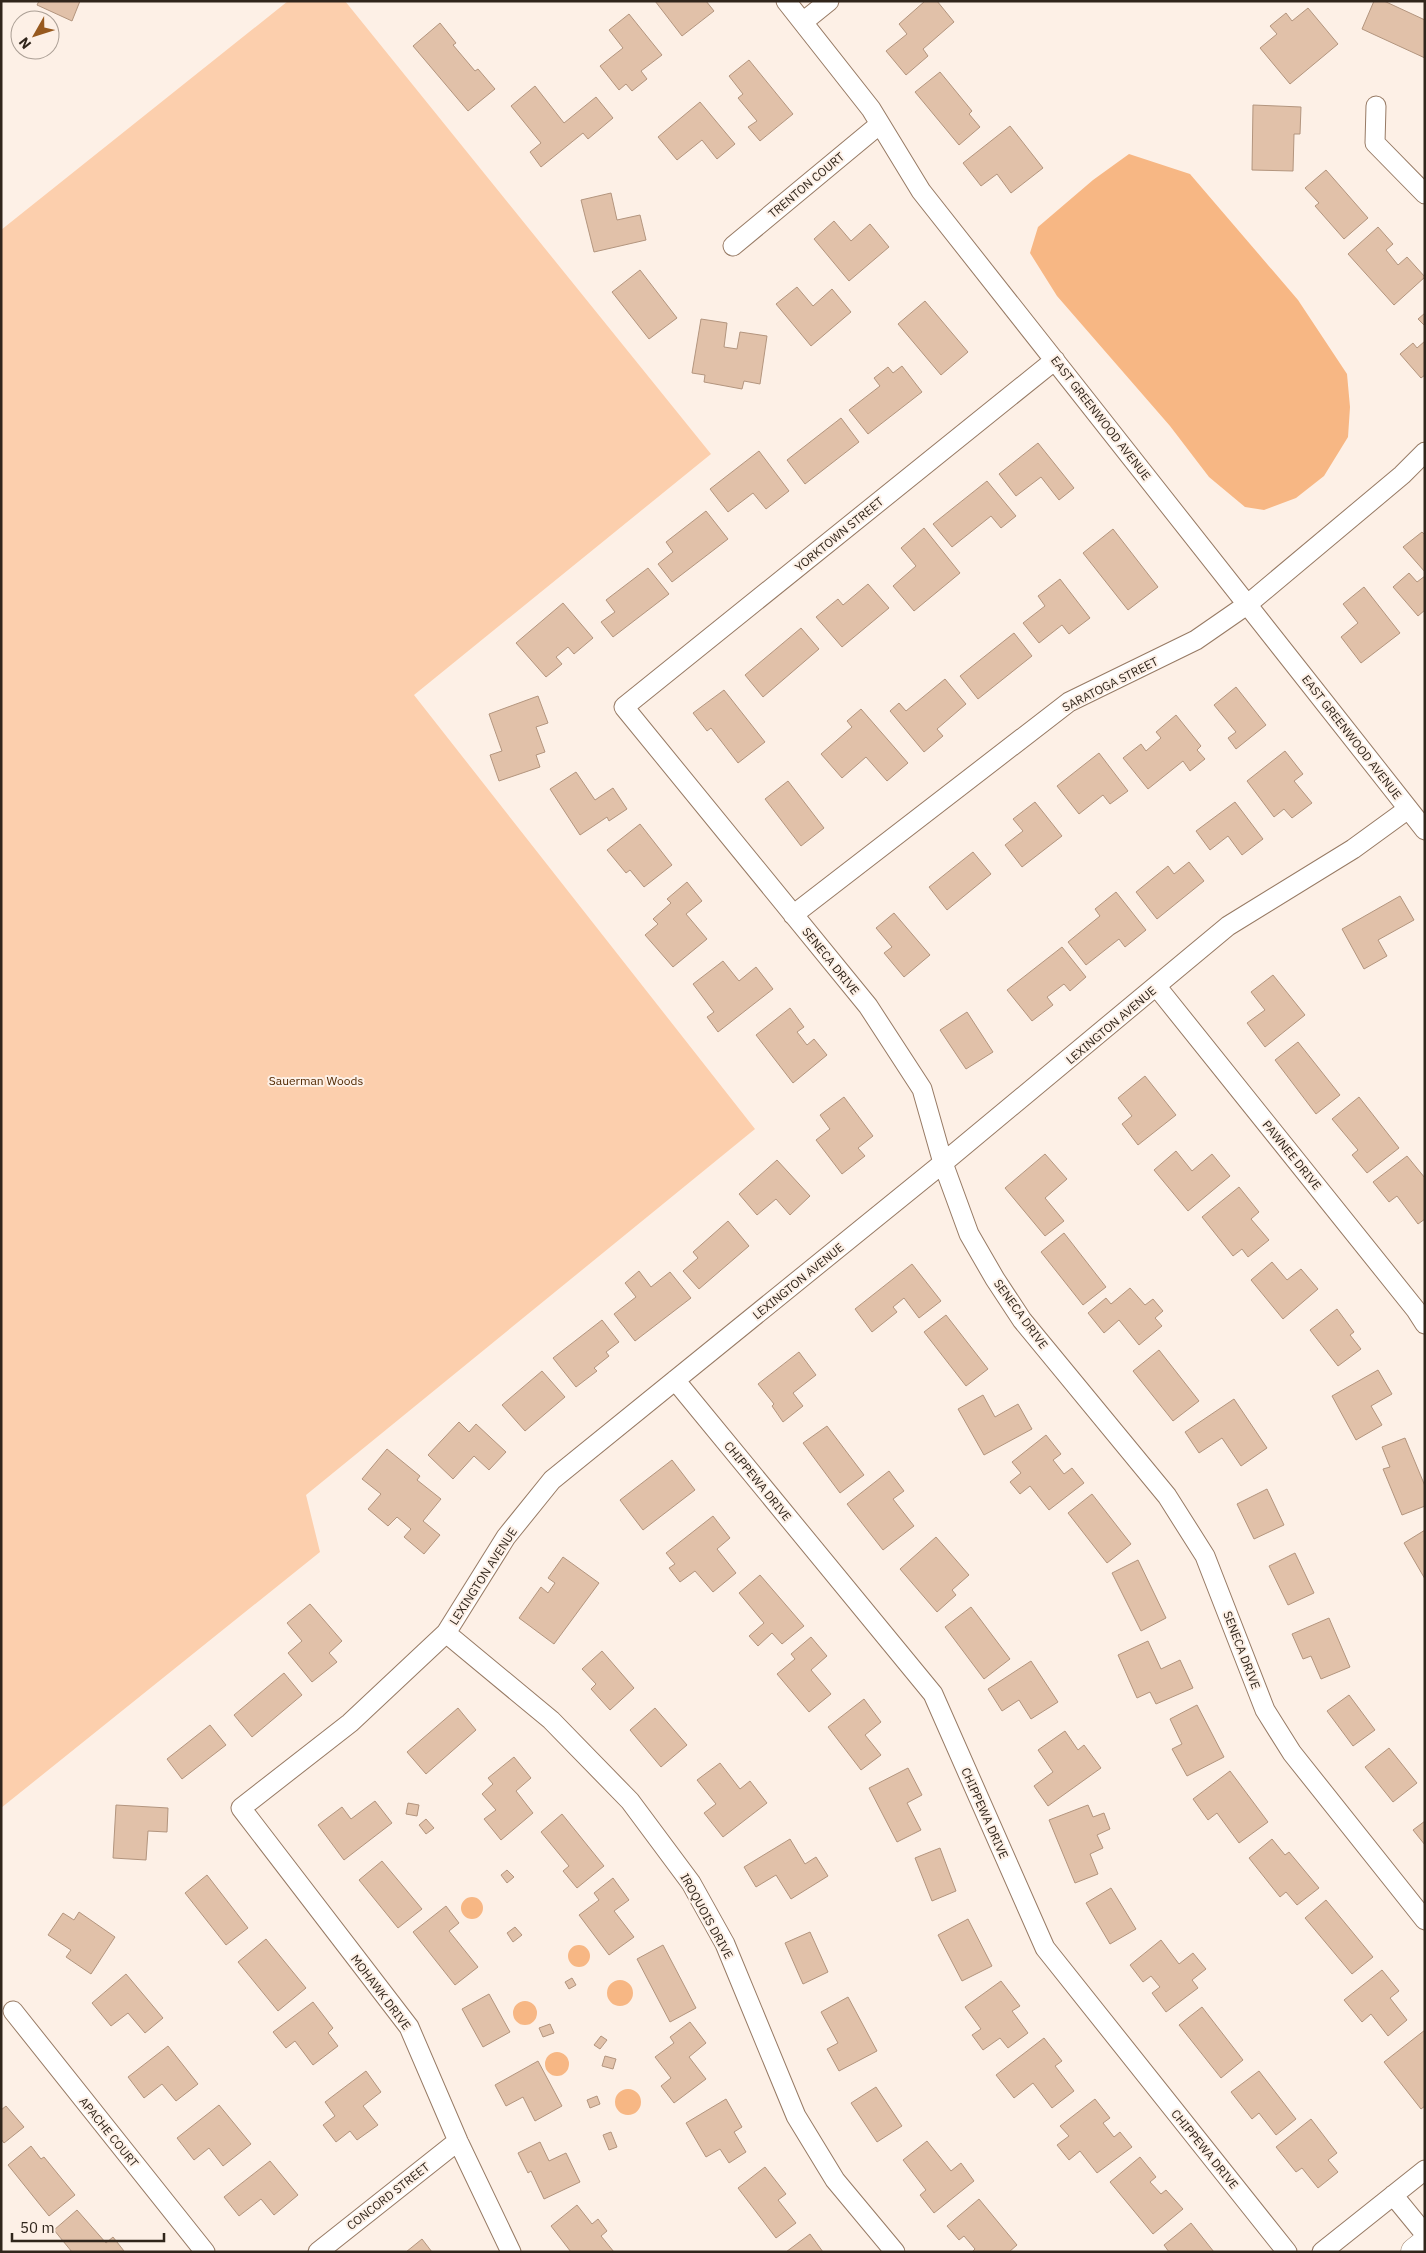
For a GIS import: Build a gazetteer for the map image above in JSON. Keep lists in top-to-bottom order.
{
  "streets": {
    "street": [
      "TRENTON COURT",
      "EAST GREENWOOD AVENUE",
      "YORKTOWN STREET",
      "SARATOGA STREET",
      "SENECA DRIVE",
      "LEXINGTON AVENUE",
      "PAWNEE DRIVE",
      "CHIPPEWA DRIVE",
      "IROQUOIS DRIVE",
      "MOHAWK DRIVE",
      "APACHE COURT",
      "CONCORD STREET"
    ]
  },
  "crossings": [
    ["TRENTON COURT", "EAST GREENWOOD AVENUE"],
    ["EAST GREENWOOD AVENUE", "YORKTOWN STREET"],
    ["EAST GREENWOOD AVENUE", "SARATOGA STREET"],
    ["EAST GREENWOOD AVENUE", "LEXINGTON AVENUE"],
    ["YORKTOWN STREET", "SENECA DRIVE"],
    ["SARATOGA STREET", "SENECA DRIVE"],
    ["SENECA DRIVE", "LEXINGTON AVENUE"],
    ["LEXINGTON AVENUE", "PAWNEE DRIVE"],
    ["LEXINGTON AVENUE", "CHIPPEWA DRIVE"],
    ["LEXINGTON AVENUE", "IROQUOIS DRIVE"],
    ["LEXINGTON AVENUE", "MOHAWK DRIVE"],
    ["MOHAWK DRIVE", "CONCORD STREET"]
  ],
  "parks": ["Sauerman Woods"],
  "scale_bar": "50 m",
  "north": "bottom left"
}
